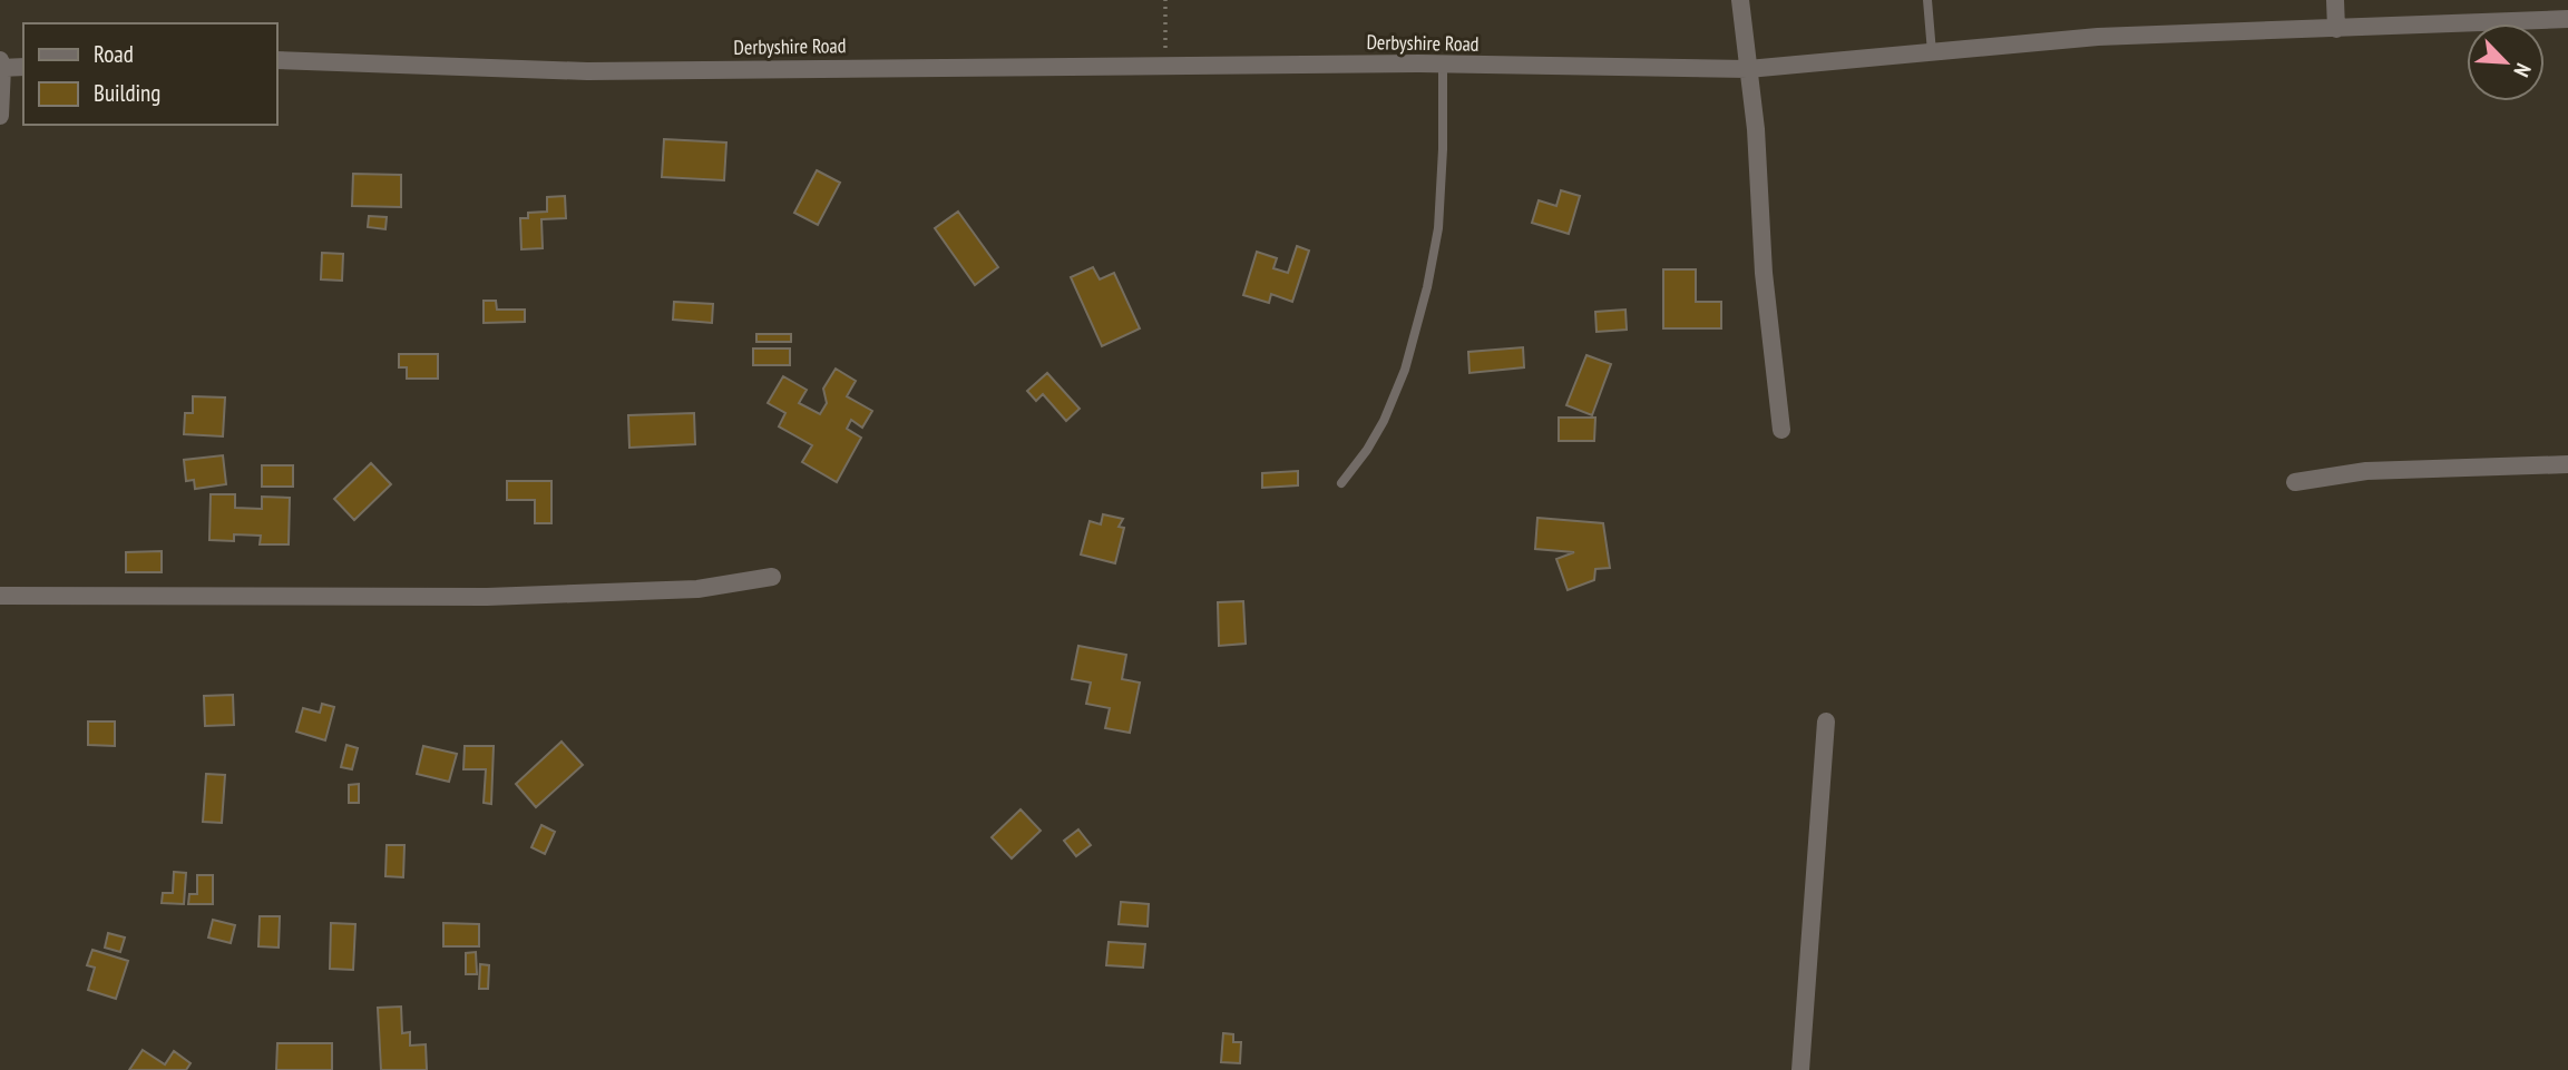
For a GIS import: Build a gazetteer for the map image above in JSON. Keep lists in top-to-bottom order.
{
  "streets": {
    "street": ["Derbyshire Road"]
  },
  "legend": ["Road", "Building"],
  "north": "bottom right"
}
